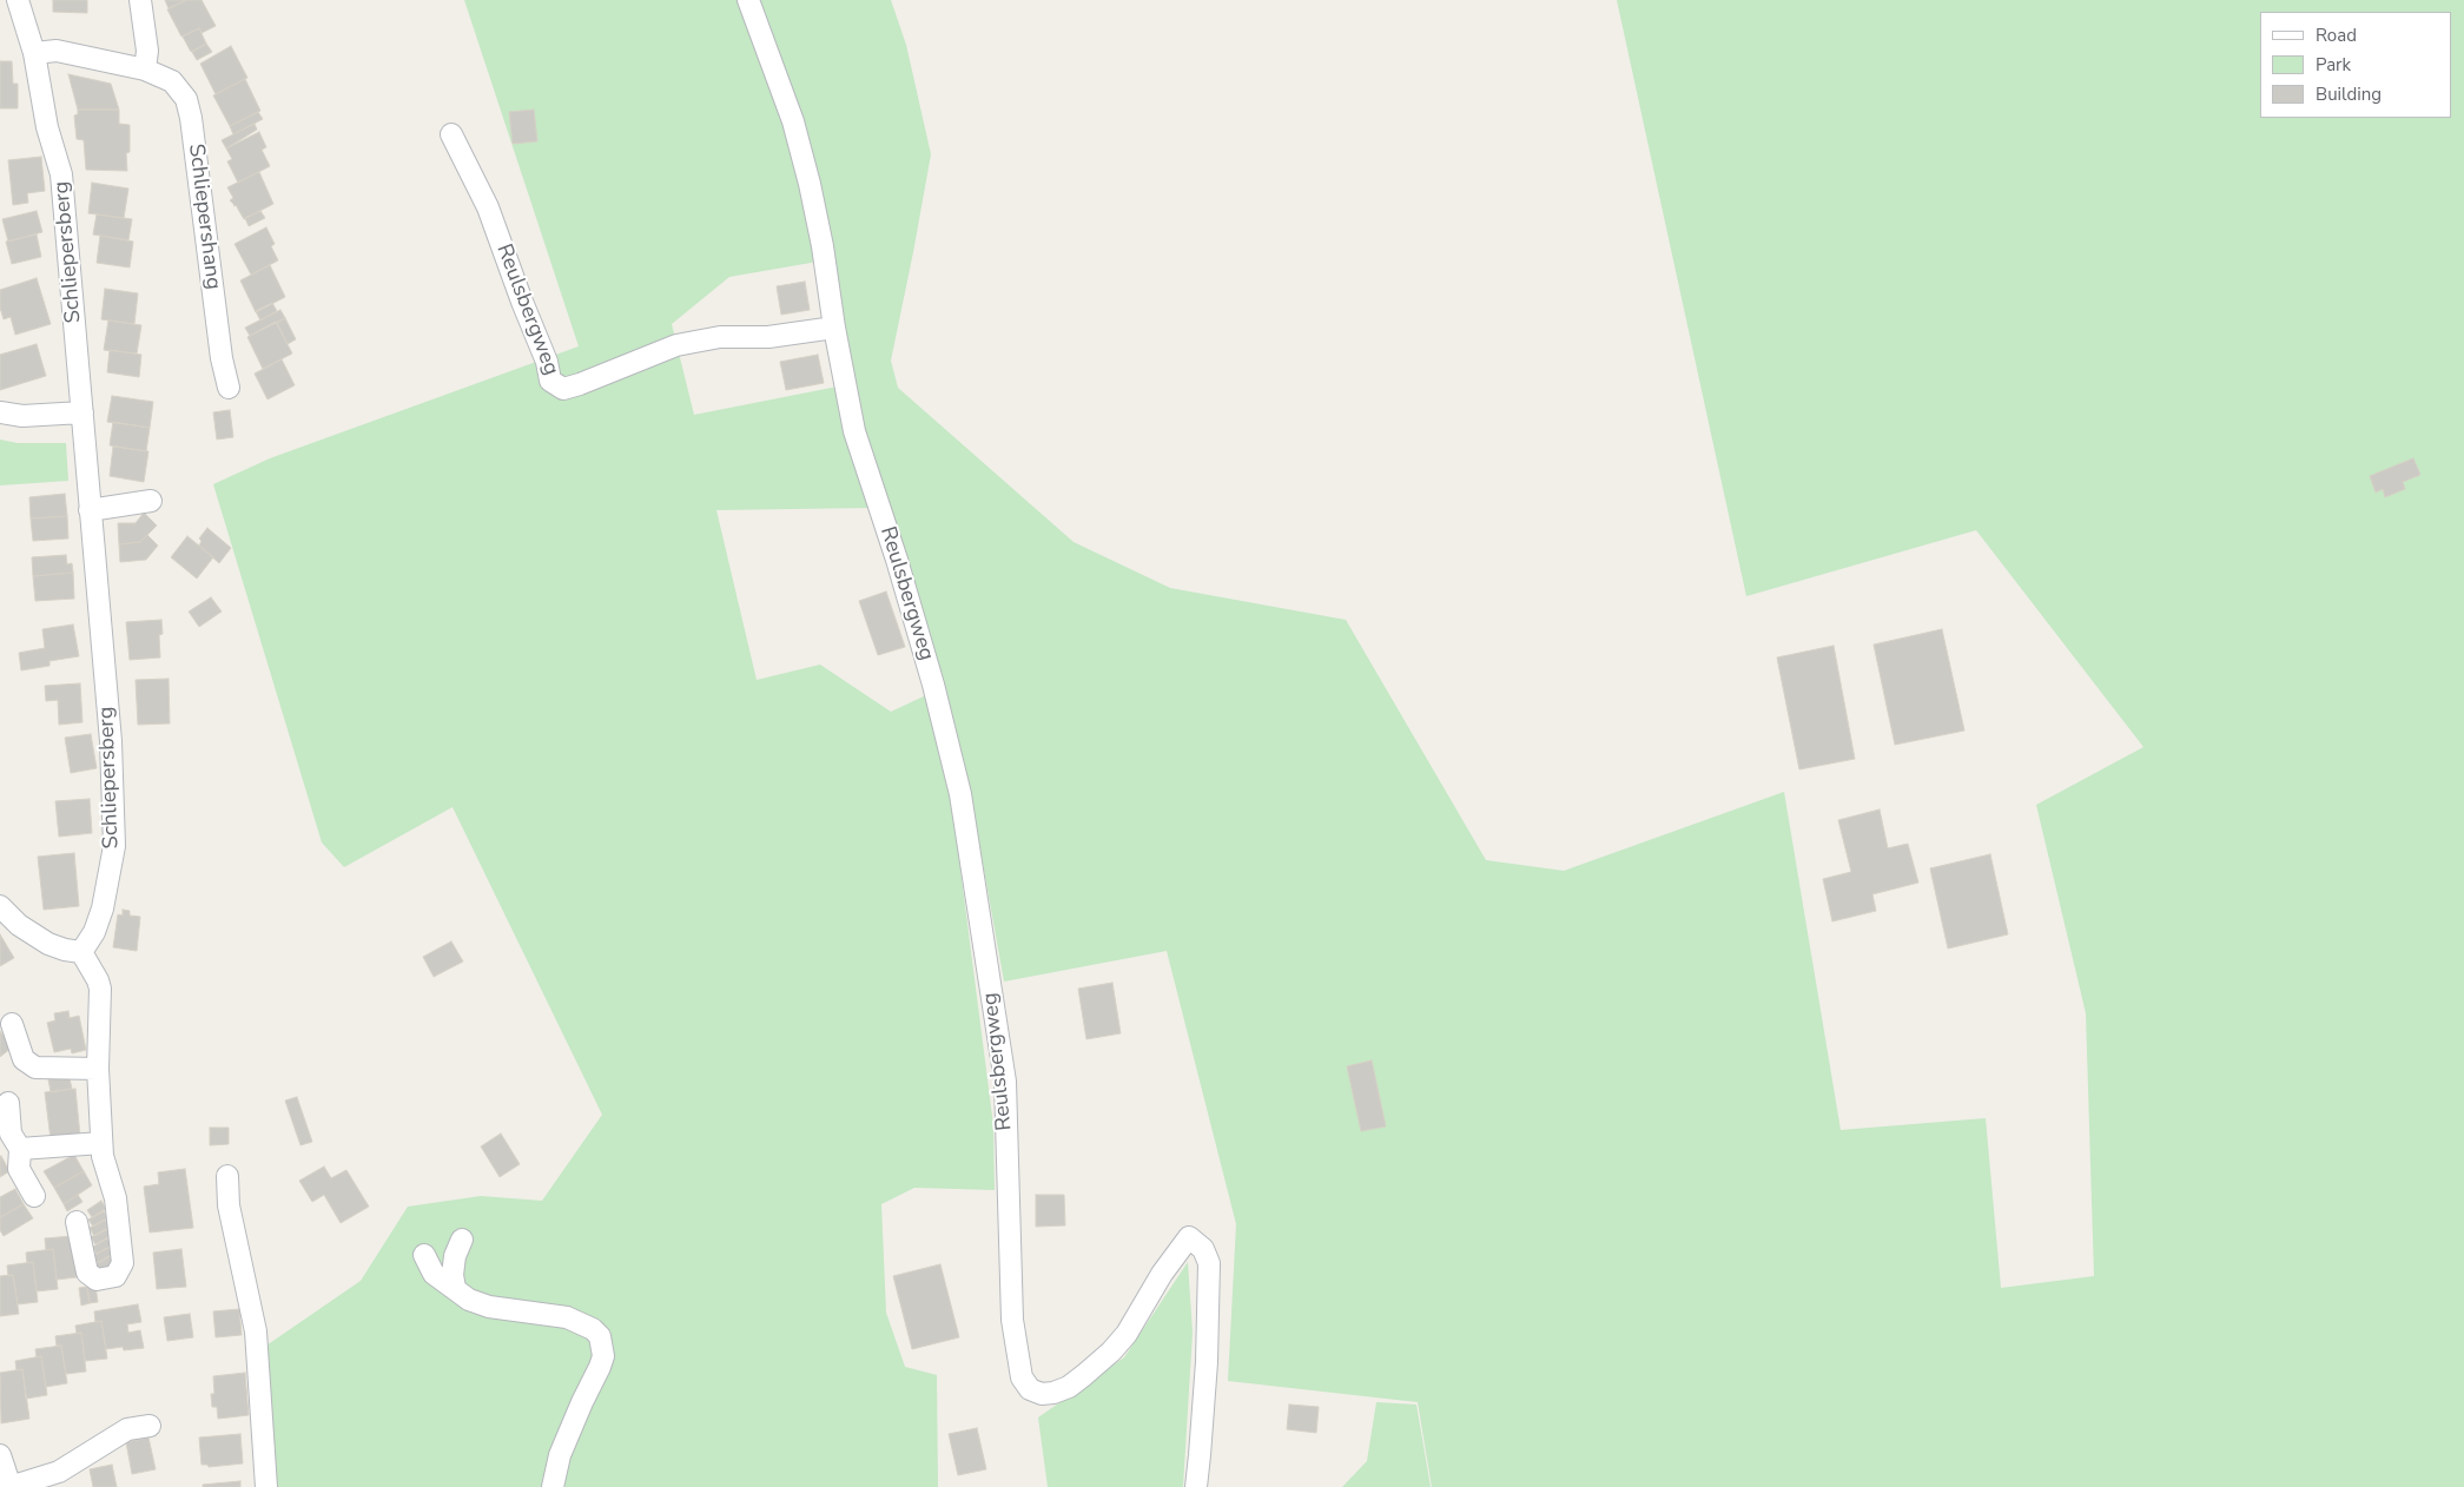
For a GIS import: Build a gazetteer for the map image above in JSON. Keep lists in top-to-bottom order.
{
  "streets": {
    "street": ["Schliepershang", "Schliepersberg", "Reulsbergweg"]
  },
  "crossings": [
    ["Schliepershang", "Schliepersberg"]
  ],
  "legend": ["Road", "Park", "Building"]
}
